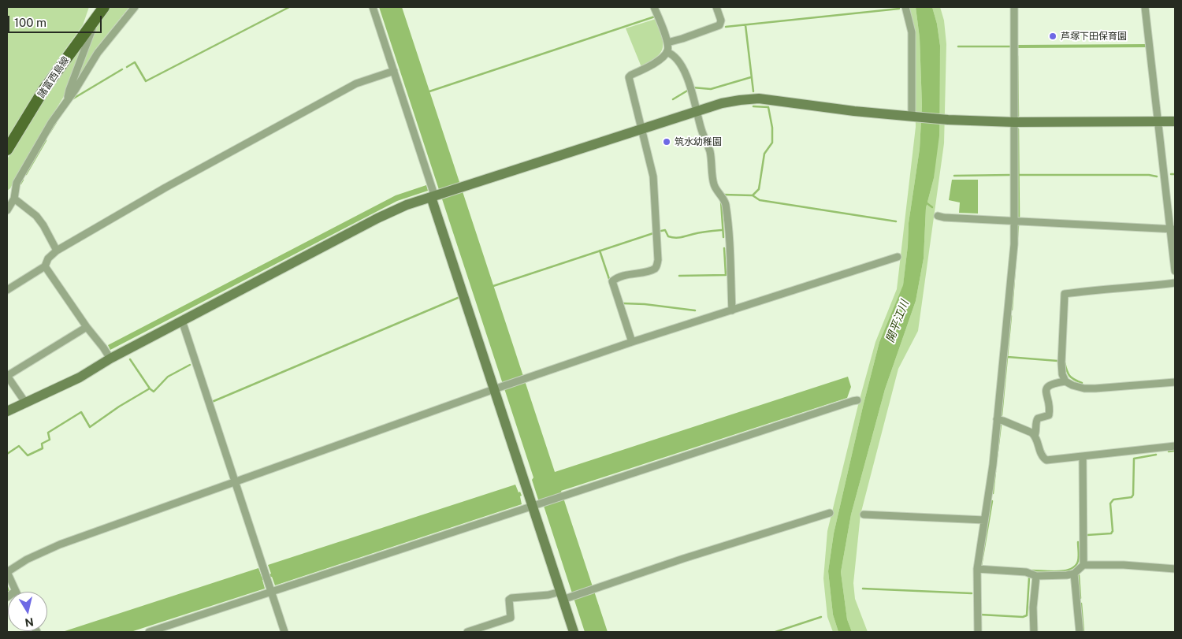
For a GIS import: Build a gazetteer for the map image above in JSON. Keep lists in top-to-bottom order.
{
  "streets": {
    "main road": ["諸富西島線"]
  },
  "water": ["開平江川"],
  "places": ["芦塚下田保育園", "筑水幼稚園"],
  "scale_bar": "100 m",
  "north": "bottom"
}
